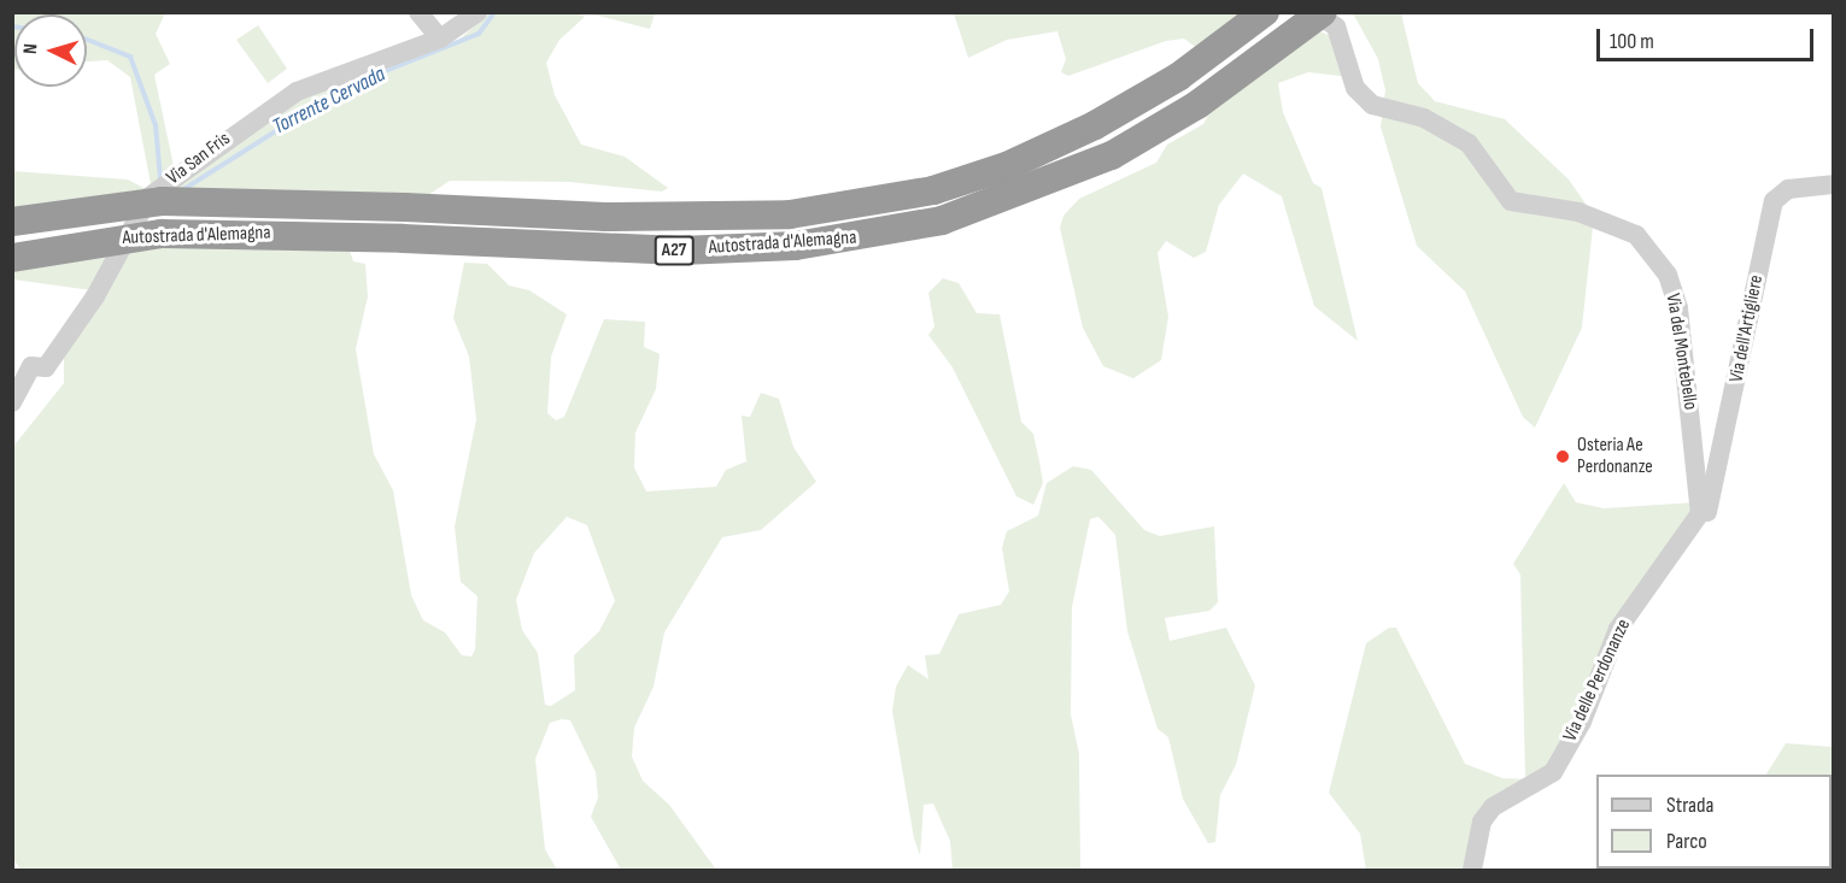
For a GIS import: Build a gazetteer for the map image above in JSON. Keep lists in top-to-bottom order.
{
  "streets": {
    "highway": ["Autostrada d'Alemagna", "A27"],
    "street": [
      "Via San Fris",
      "Via dell'Artigliere",
      "Via del Montebello",
      "Via delle Perdonanze"
    ]
  },
  "crossings": [
    ["Via dell'Artigliere", "Via del Montebello"],
    ["Via dell'Artigliere", "Via delle Perdonanze"],
    ["Via del Montebello", "Via delle Perdonanze"]
  ],
  "water": ["Torrente Cervada"],
  "places": ["Osteria Ae Perdonanze"],
  "legend": ["Strada", "Parco"],
  "scale_bar": "100 m",
  "north": "left"
}
